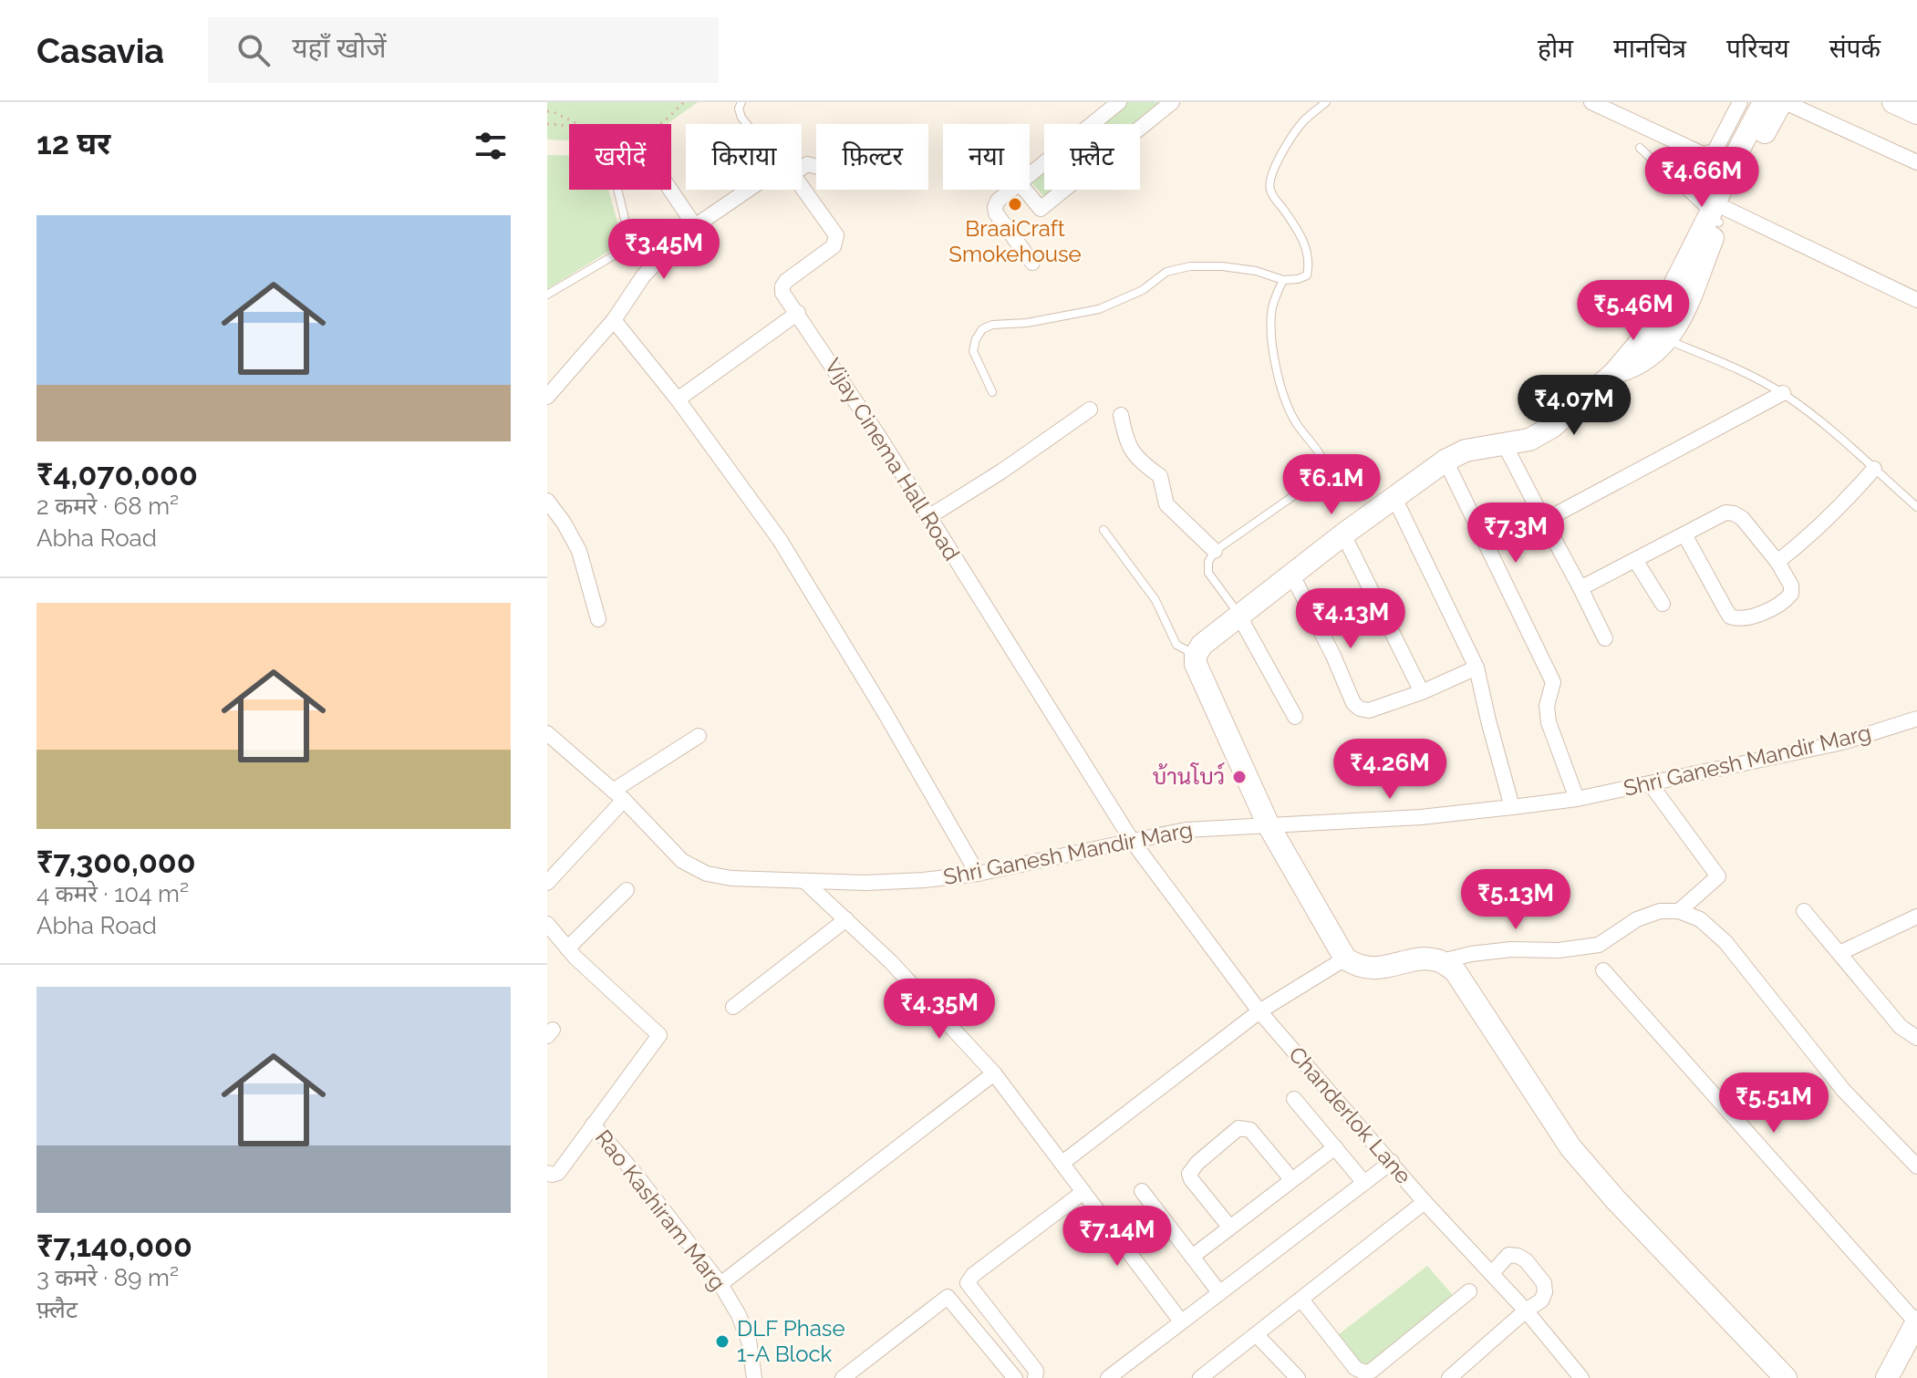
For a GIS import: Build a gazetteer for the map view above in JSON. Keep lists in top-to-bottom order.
{
  "streets": {
    "street": [
      "Vijay Cinema Hall Road",
      "Shri Ganesh Mandir Marg",
      "Chanderlok Lane",
      "Rao Kashiram Marg"
    ]
  },
  "crossings": [
    ["Vijay Cinema Hall Road", "Shri Ganesh Mandir Marg"],
    ["Vijay Cinema Hall Road", "Chanderlok Lane"],
    ["Shri Ganesh Mandir Marg", "Chanderlok Lane"]
  ],
  "places": ["BraaiCraft Smokehouse", "บ้านโบว์", "DLF Phase 1-A Block"],
  "page": {
    "header": "Casavia",
    "search": "यहाँ खोजें",
    "nav": [
      "होम",
      "मानचित्र",
      "परिचय",
      "संपर्क"
    ],
    "heading": "12 घर",
    "chip": [
      "खरीदें",
      "किराया",
      "फ़िल्टर",
      "नया",
      "फ़्लैट"
    ],
    "price": [
      "₹4.66M",
      "₹3.45M",
      "₹5.46M",
      "₹4.07M",
      "₹6.1M",
      "₹7.3M",
      "₹4.13M",
      "₹4.26M",
      "₹5.13M",
      "₹4.35M",
      "₹5.51M",
      "₹7.14M"
    ],
    "list": [
      {
        "name": "₹4,070,000",
        "note": "2 कमरे · 68 m² · Abha Road"
      },
      {
        "name": "₹7,300,000",
        "note": "4 कमरे · 104 m² · Abha Road"
      },
      {
        "name": "₹7,140,000",
        "note": "3 कमरे · 89 m² · फ़्लैट"
      }
    ]
  }
}
